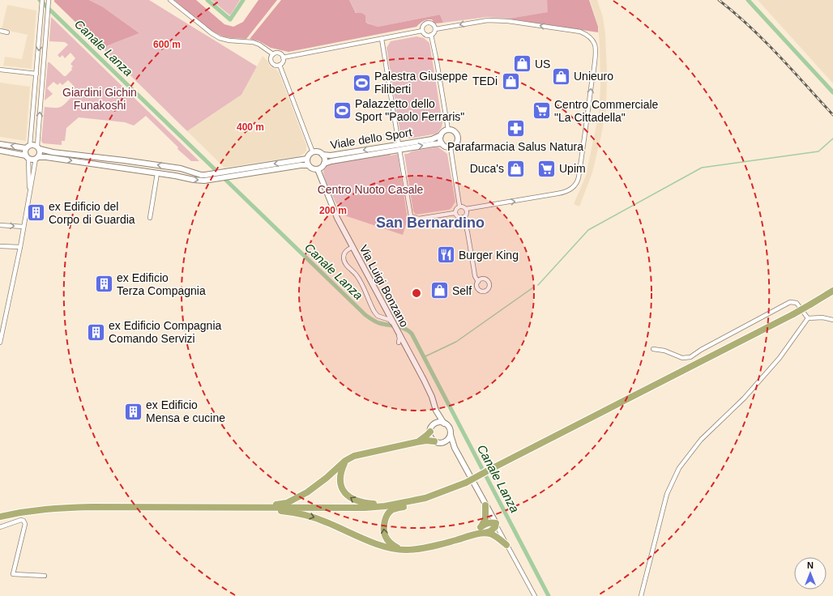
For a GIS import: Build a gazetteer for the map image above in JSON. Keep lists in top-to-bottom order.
{
  "streets": {
    "street": ["Viale dello Sport", "Via Luigi Bonzano"]
  },
  "crossings": [
    ["Viale dello Sport", "Via Luigi Bonzano"]
  ],
  "districts": ["San Bernardino"],
  "water": ["Canale Lanza"],
  "parks": ["Giardini Gichin Funakoshi", "Centro Nuoto Casale"],
  "places": {
    "shop": [
      "US",
      "Unieuro",
      "TEDi",
      "Duca's",
      "Self"
    ],
    "sports": ["Palestra Giuseppe Filiberti", "Palazzetto dello Sport \"Paolo Ferraris\""],
    "supermarket": ["Centro Commerciale \"La Cittadella\"", "Upim"],
    "pharmacy": ["Parafarmacia Salus Natura"],
    "building": [
      "ex Edificio del Corpo di Guardia",
      "ex Edificio Terza Compagnia",
      "ex Edificio Compagnia Comando Servizi",
      "ex Edificio Mensa e cucine"
    ],
    "restaurant": ["Burger King"]
  },
  "north": "top",
  "rings": ["600 m", "400 m", "200 m"]
}
